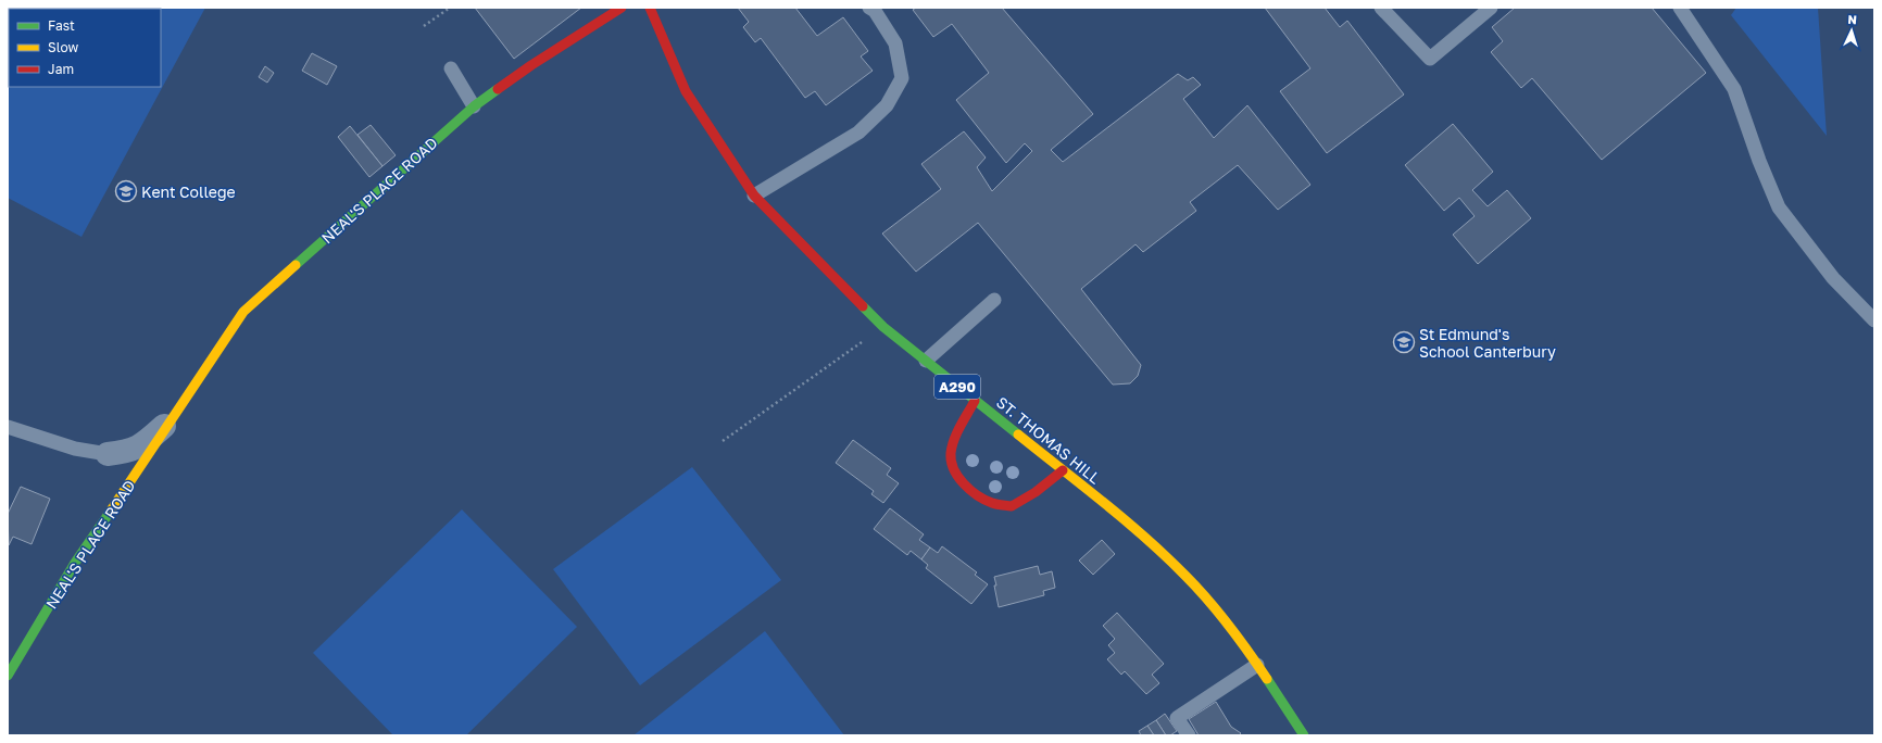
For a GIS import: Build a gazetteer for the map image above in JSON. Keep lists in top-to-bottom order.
{
  "streets": {
    "street": ["NEAL'S PLACE ROAD", "A290", "ST. THOMAS HILL"]
  },
  "places": {
    "school or university": ["Kent College", "St Edmund's School Canterbury"]
  },
  "legend": ["Fast", "Slow", "Jam"],
  "north": "top"
}
